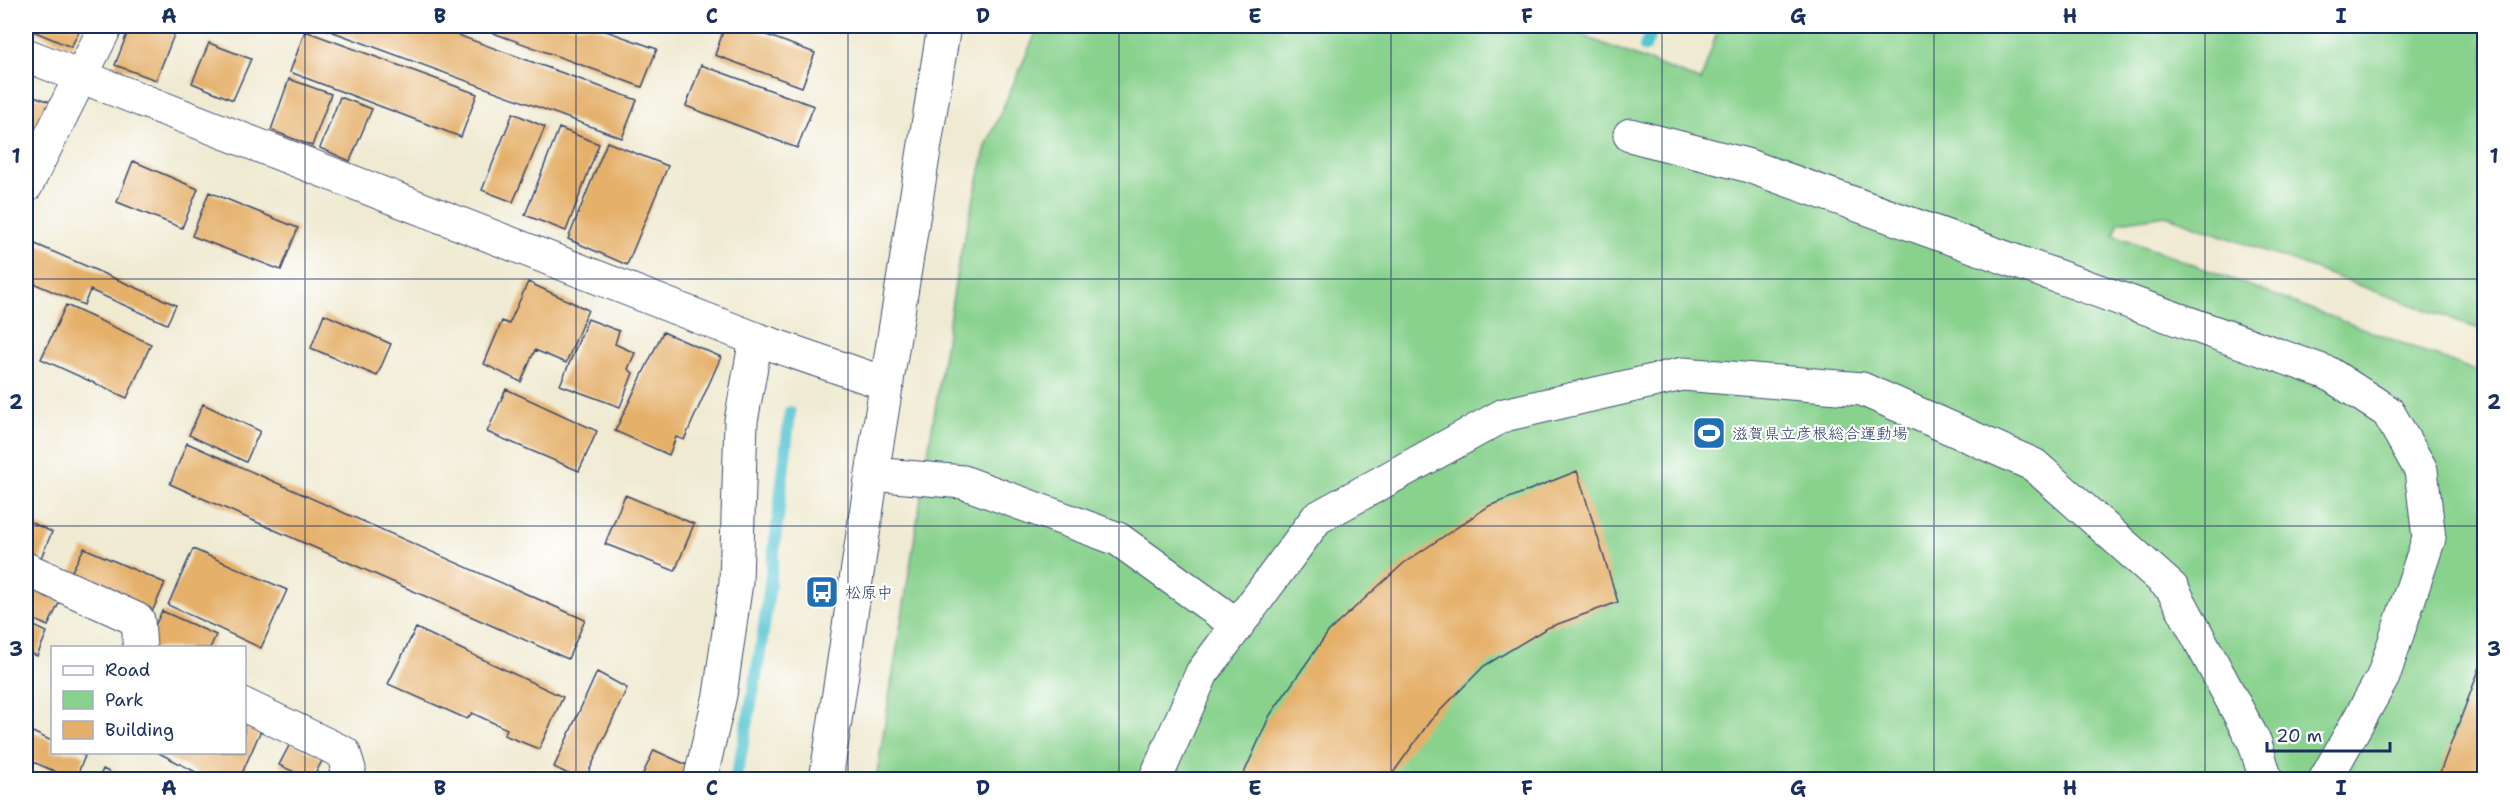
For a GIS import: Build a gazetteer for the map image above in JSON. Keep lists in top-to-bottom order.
{
  "places": {
    "sports": ["滋賀県立彦根総合運動場"],
    "bus stop": ["松原中"]
  },
  "legend": ["Road", "Park", "Building"],
  "scale_bar": "20 m",
  "grid": {
    "columns": [
      "A",
      "B",
      "C",
      "D",
      "E",
      "F",
      "G",
      "H",
      "I"
    ],
    "rows": ["1", "2", "3"]
  }
}
